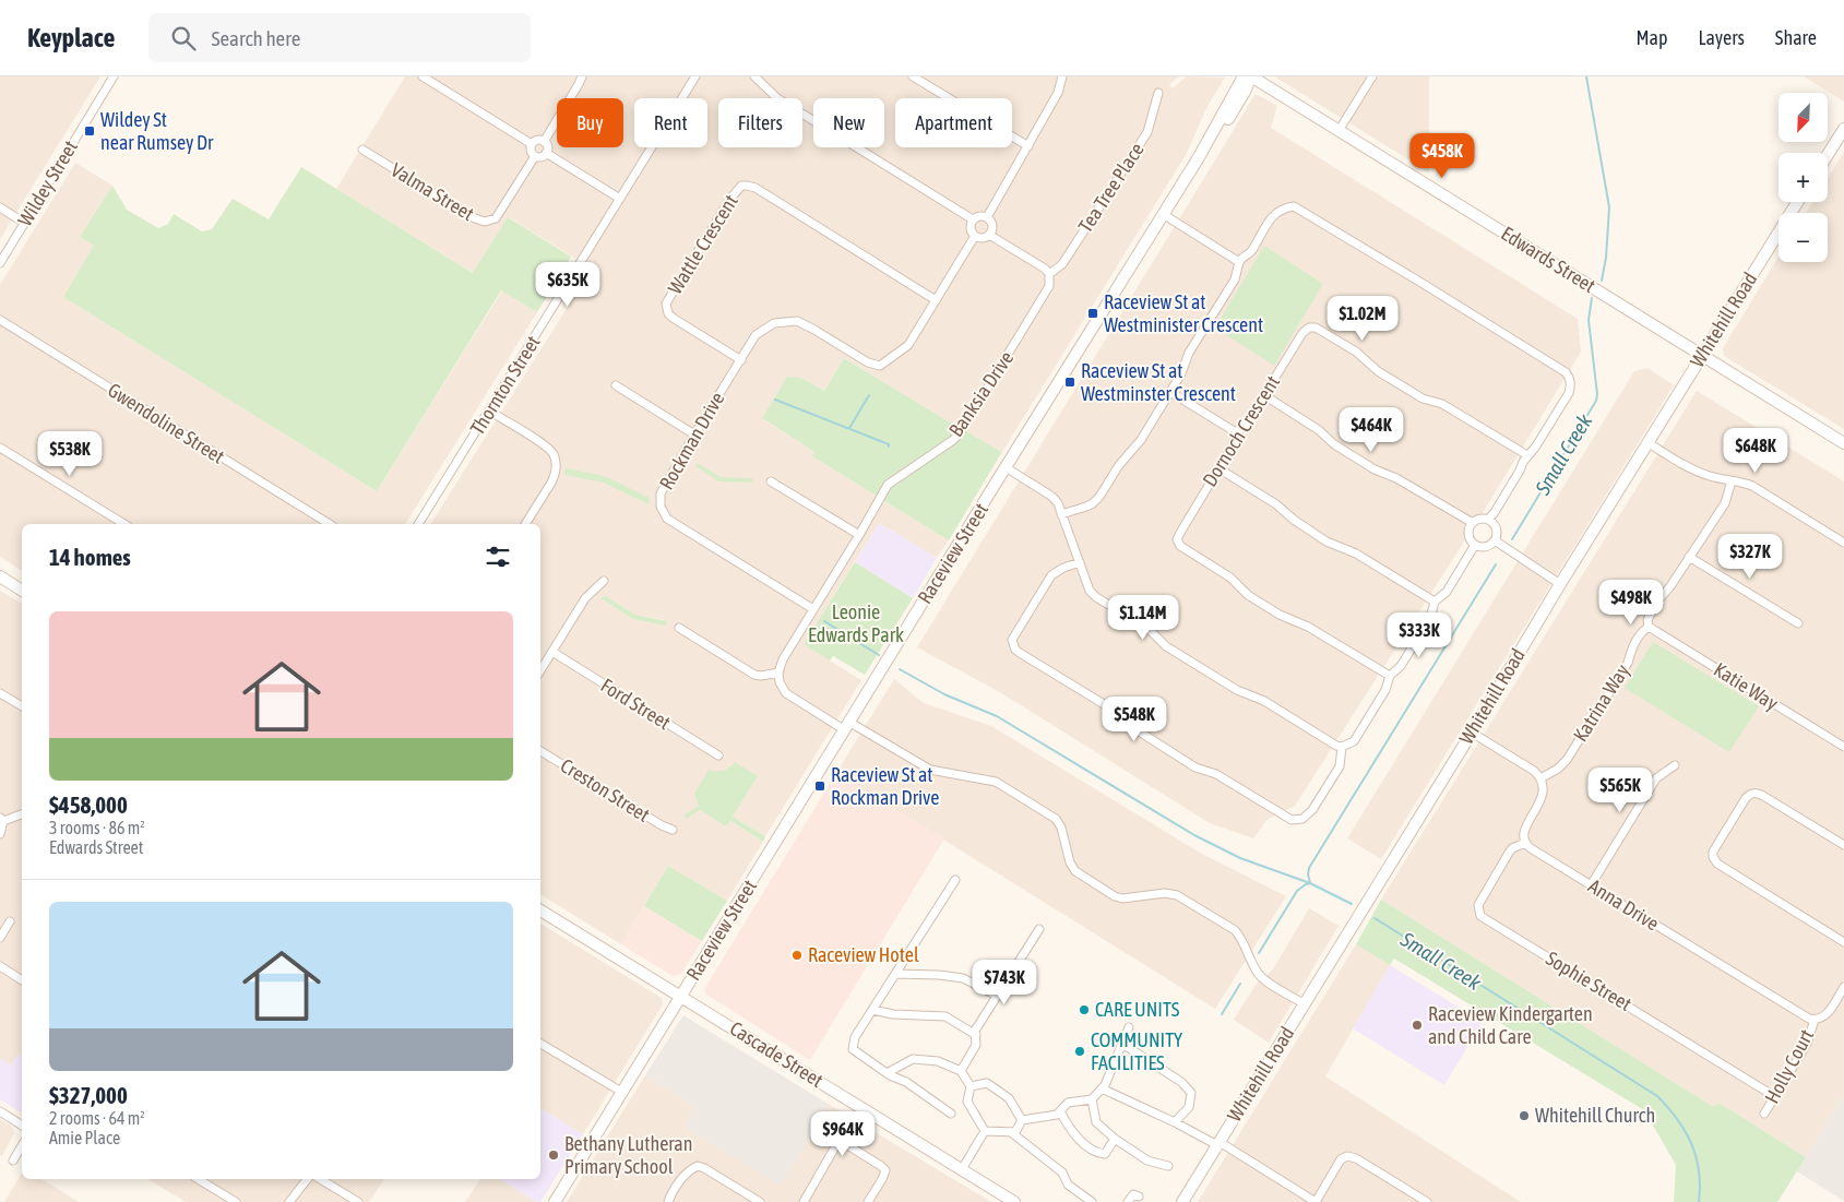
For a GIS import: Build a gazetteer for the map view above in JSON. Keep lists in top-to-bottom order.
{
  "streets": {
    "street": [
      "Wildey Street",
      "Tea Tree Place",
      "Valma Street",
      "Wattle Crescent",
      "Edwards Street",
      "Whitehill Road",
      "Thornton Street",
      "Banksia Drive",
      "Gwendoline Street",
      "Dornoch Crescent",
      "Rockman Drive",
      "Raceview Street",
      "Katie Way",
      "Katrina Way",
      "Ford Street",
      "Creston Street",
      "Anna Drive",
      "Sophie Street",
      "Cascade Street",
      "Holly Court"
    ]
  },
  "crossings": [
    ["Tea Tree Place", "Banksia Drive"],
    ["Wattle Crescent", "Rockman Drive"],
    ["Edwards Street", "Whitehill Road"],
    ["Edwards Street", "Raceview Street"],
    ["Banksia Drive", "Rockman Drive"],
    ["Raceview Street", "Cascade Street"],
    ["Katie Way", "Katrina Way"],
    ["Anna Drive", "Sophie Street"],
    ["Anna Drive", "Holly Court"],
    ["Sophie Street", "Holly Court"]
  ],
  "water": ["Small Creek"],
  "parks": ["Leonie Edwards Park"],
  "places": {
    "transit": [
      "Wildey St near Rumsey Dr",
      "Raceview St at Westminister Crescent",
      "Raceview St at Westminster Crescent",
      "Raceview St at Rockman Drive"
    ],
    "other": [
      "Raceview Hotel",
      "CARE UNITS",
      "Raceview Kindergarten and Child Care",
      "COMMUNITY FACILITIES",
      "Whitehill Church",
      "Bethany Lutheran Primary School"
    ]
  },
  "north": "bottom left",
  "page": {
    "header": "Keyplace",
    "search": "Search here",
    "nav": ["Map", "Layers", "Share"],
    "map_buttons": ["+", "−"],
    "chip": [
      "Buy",
      "Rent",
      "Filters",
      "New",
      "Apartment"
    ],
    "price": [
      "$458K",
      "$635K",
      "$1.02M",
      "$464K",
      "$648K",
      "$538K",
      "$327K",
      "$498K",
      "$1.14M",
      "$333K",
      "$548K",
      "$565K",
      "$743K",
      "$964K"
    ],
    "heading": "14 homes",
    "list": [
      {
        "name": "$458,000",
        "note": "3 rooms · 86 m² · Edwards Street"
      },
      {
        "name": "$327,000",
        "note": "2 rooms · 64 m² · Amie Place"
      }
    ]
  }
}
